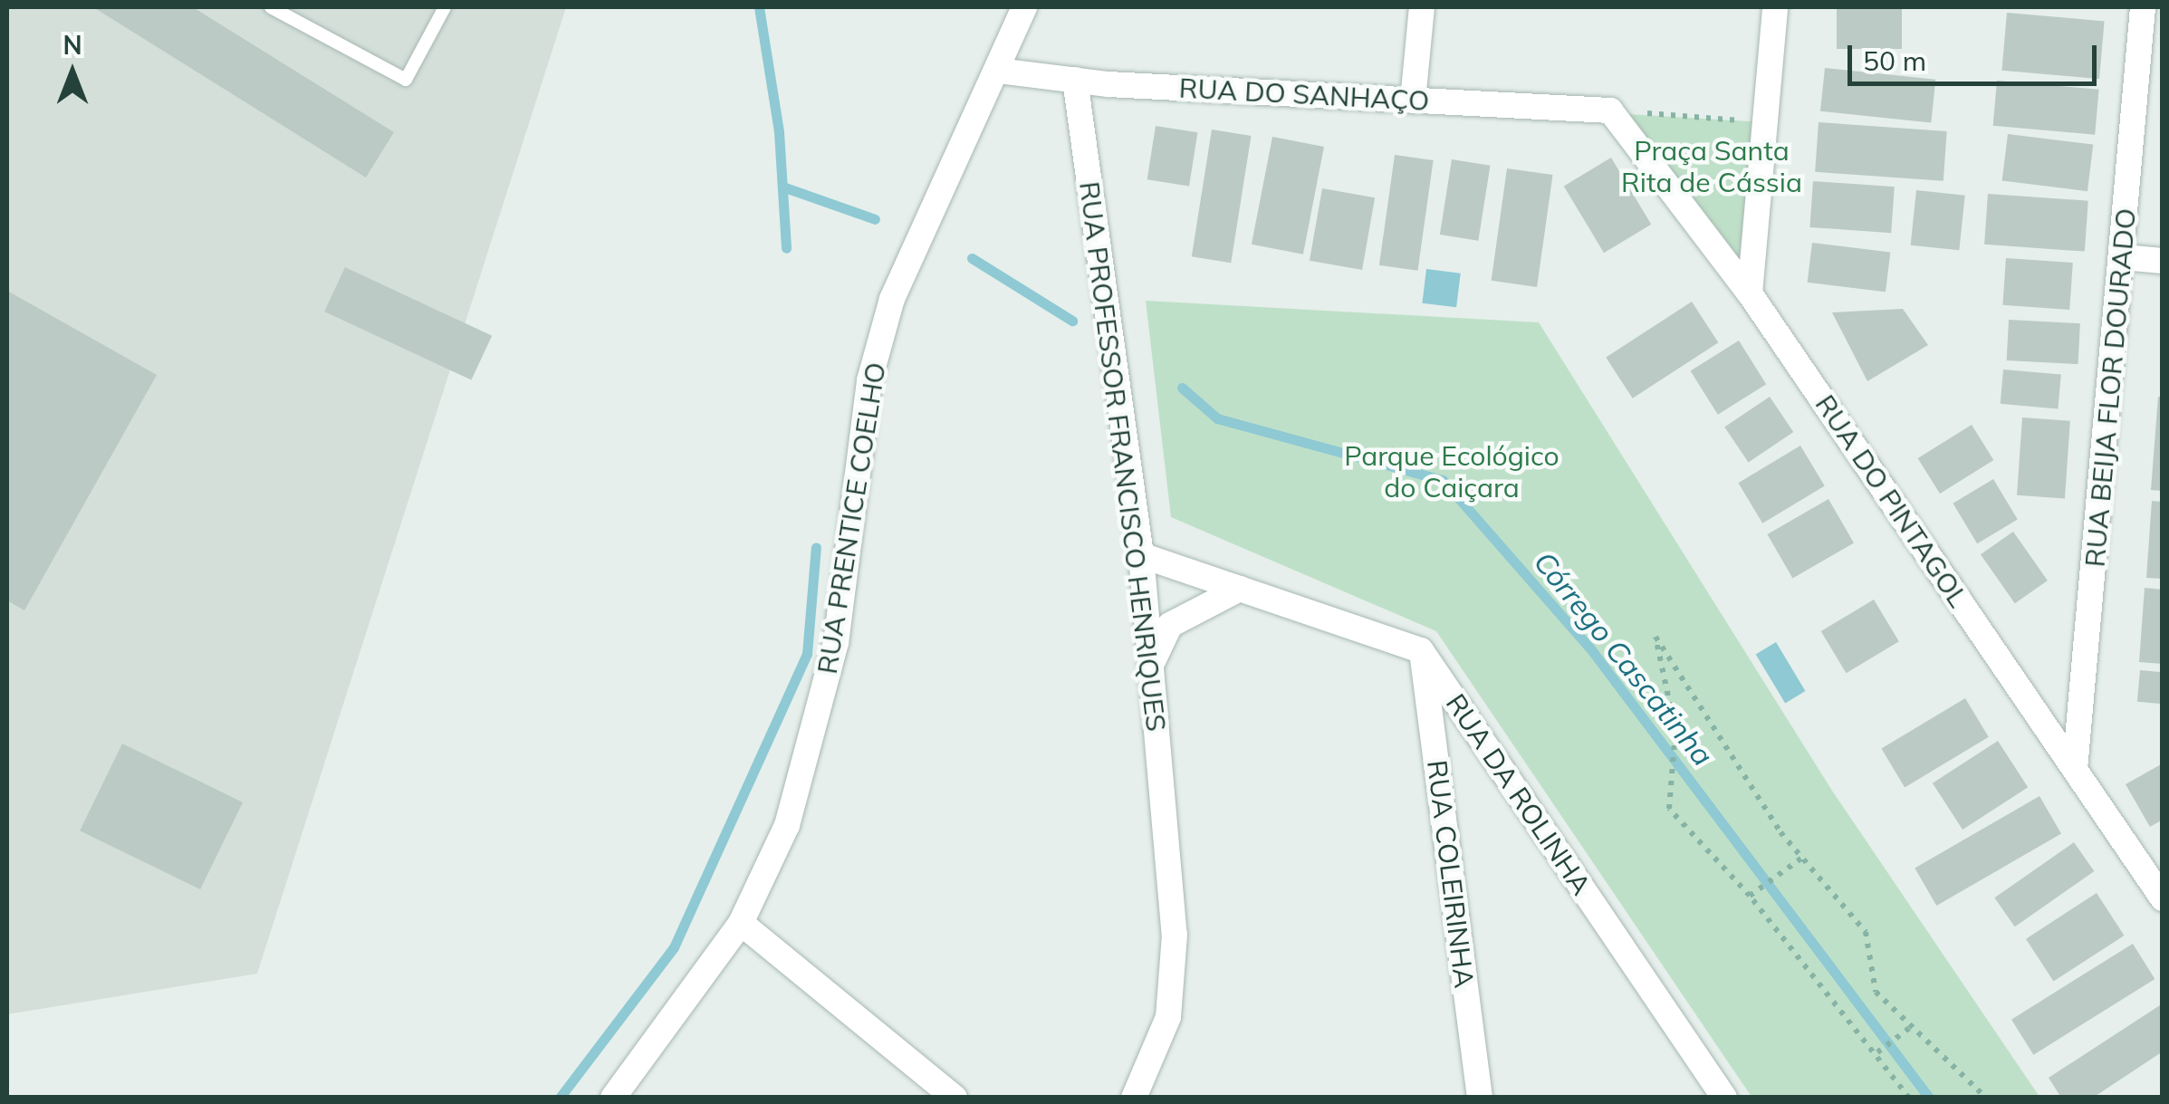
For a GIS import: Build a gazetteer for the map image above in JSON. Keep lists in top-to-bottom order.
{
  "streets": {
    "street": [
      "RUA DO SANHAÇO",
      "RUA BEIJA FLOR DOURADO",
      "RUA PROFESSOR FRANCISCO HENRIQUES",
      "RUA DO PINTAGOL",
      "RUA PRENTICE COELHO",
      "RUA DA ROLINHA",
      "RUA COLEIRINHA"
    ]
  },
  "crossings": [
    ["RUA DO SANHAÇO", "RUA PROFESSOR FRANCISCO HENRIQUES"],
    ["RUA DO SANHAÇO", "RUA DO PINTAGOL"],
    ["RUA DO SANHAÇO", "RUA PRENTICE COELHO"],
    ["RUA BEIJA FLOR DOURADO", "RUA DO PINTAGOL"],
    ["RUA DA ROLINHA", "RUA COLEIRINHA"]
  ],
  "water": ["Córrego Cascatinha"],
  "parks": ["Praça Santa Rita de Cássia", "Parque Ecológico do Caiçara"],
  "scale_bar": "50 m",
  "north": "top"
}
